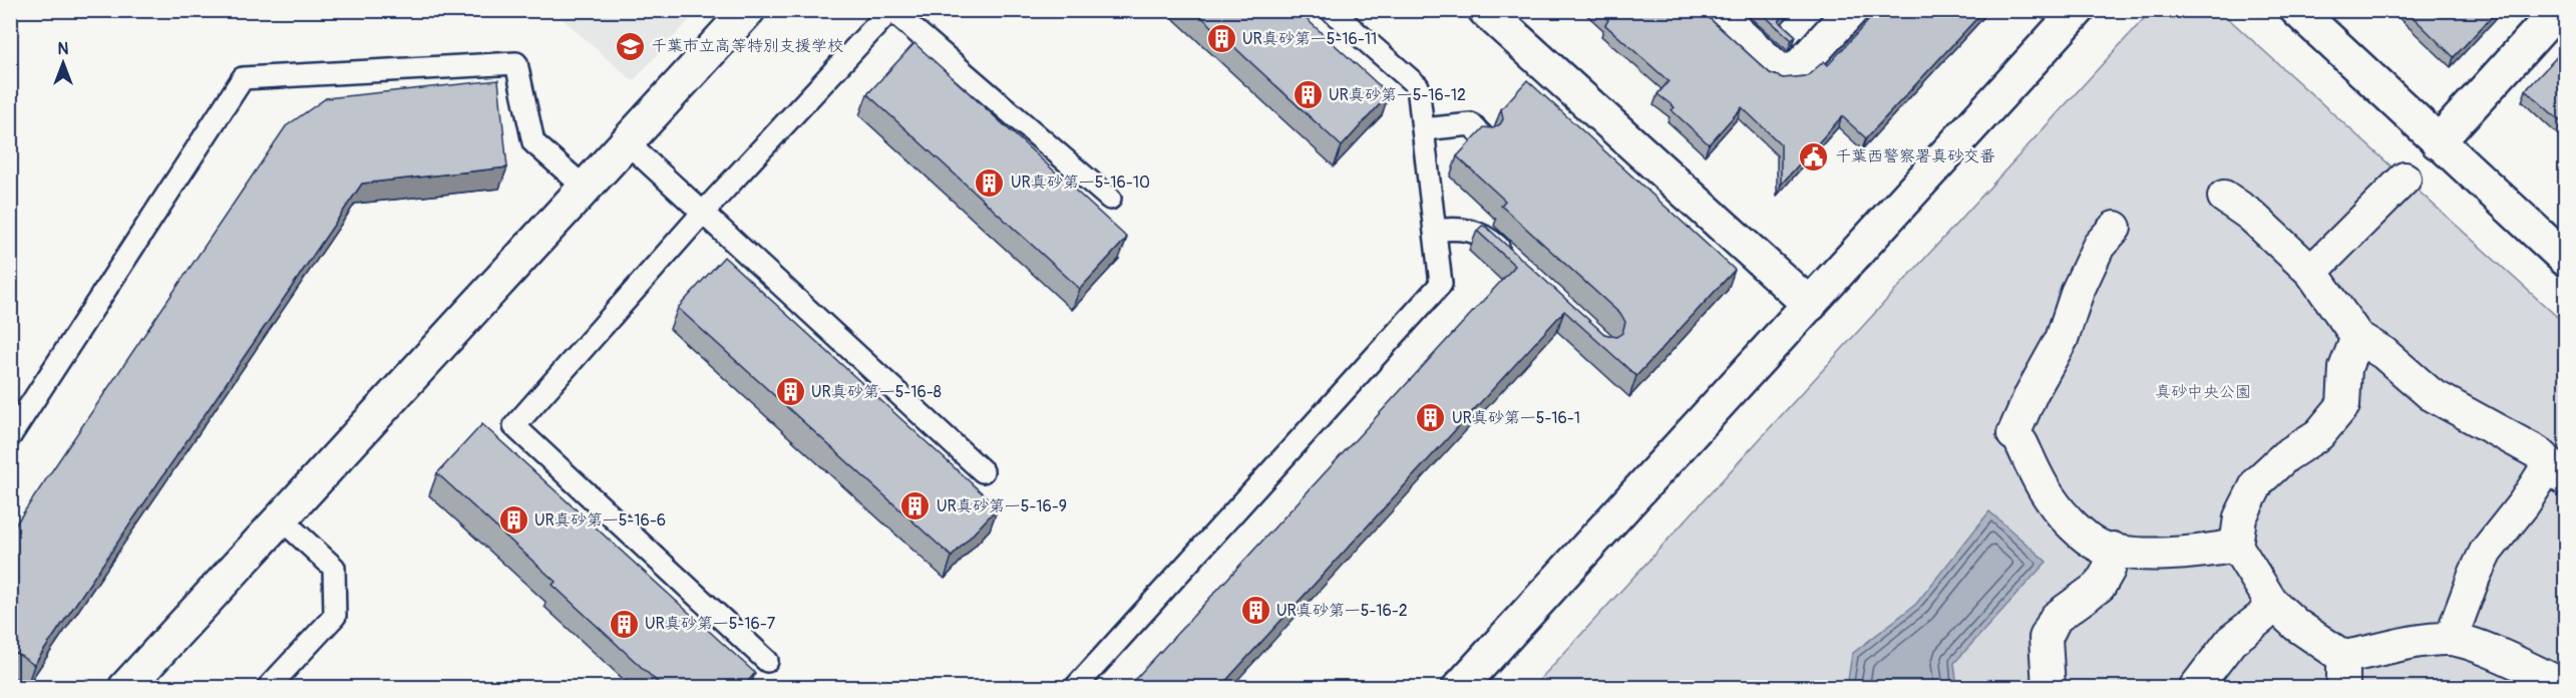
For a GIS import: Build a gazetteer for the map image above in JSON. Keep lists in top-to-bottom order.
{
  "parks": ["真砂中央公園"],
  "places": {
    "building": [
      "UR真砂第一5-16-11",
      "UR真砂第一5-16-12",
      "UR真砂第一5-16-10",
      "UR真砂第一5-16-8",
      "UR真砂第一5-16-1",
      "UR真砂第一5-16-9",
      "UR真砂第一5-16-6",
      "UR真砂第一5-16-2",
      "UR真砂第一5-16-7"
    ],
    "school or university": ["千葉市立高等特別支援学校"],
    "public building": ["千葉西警察署真砂交番"]
  },
  "north": "top"
}
